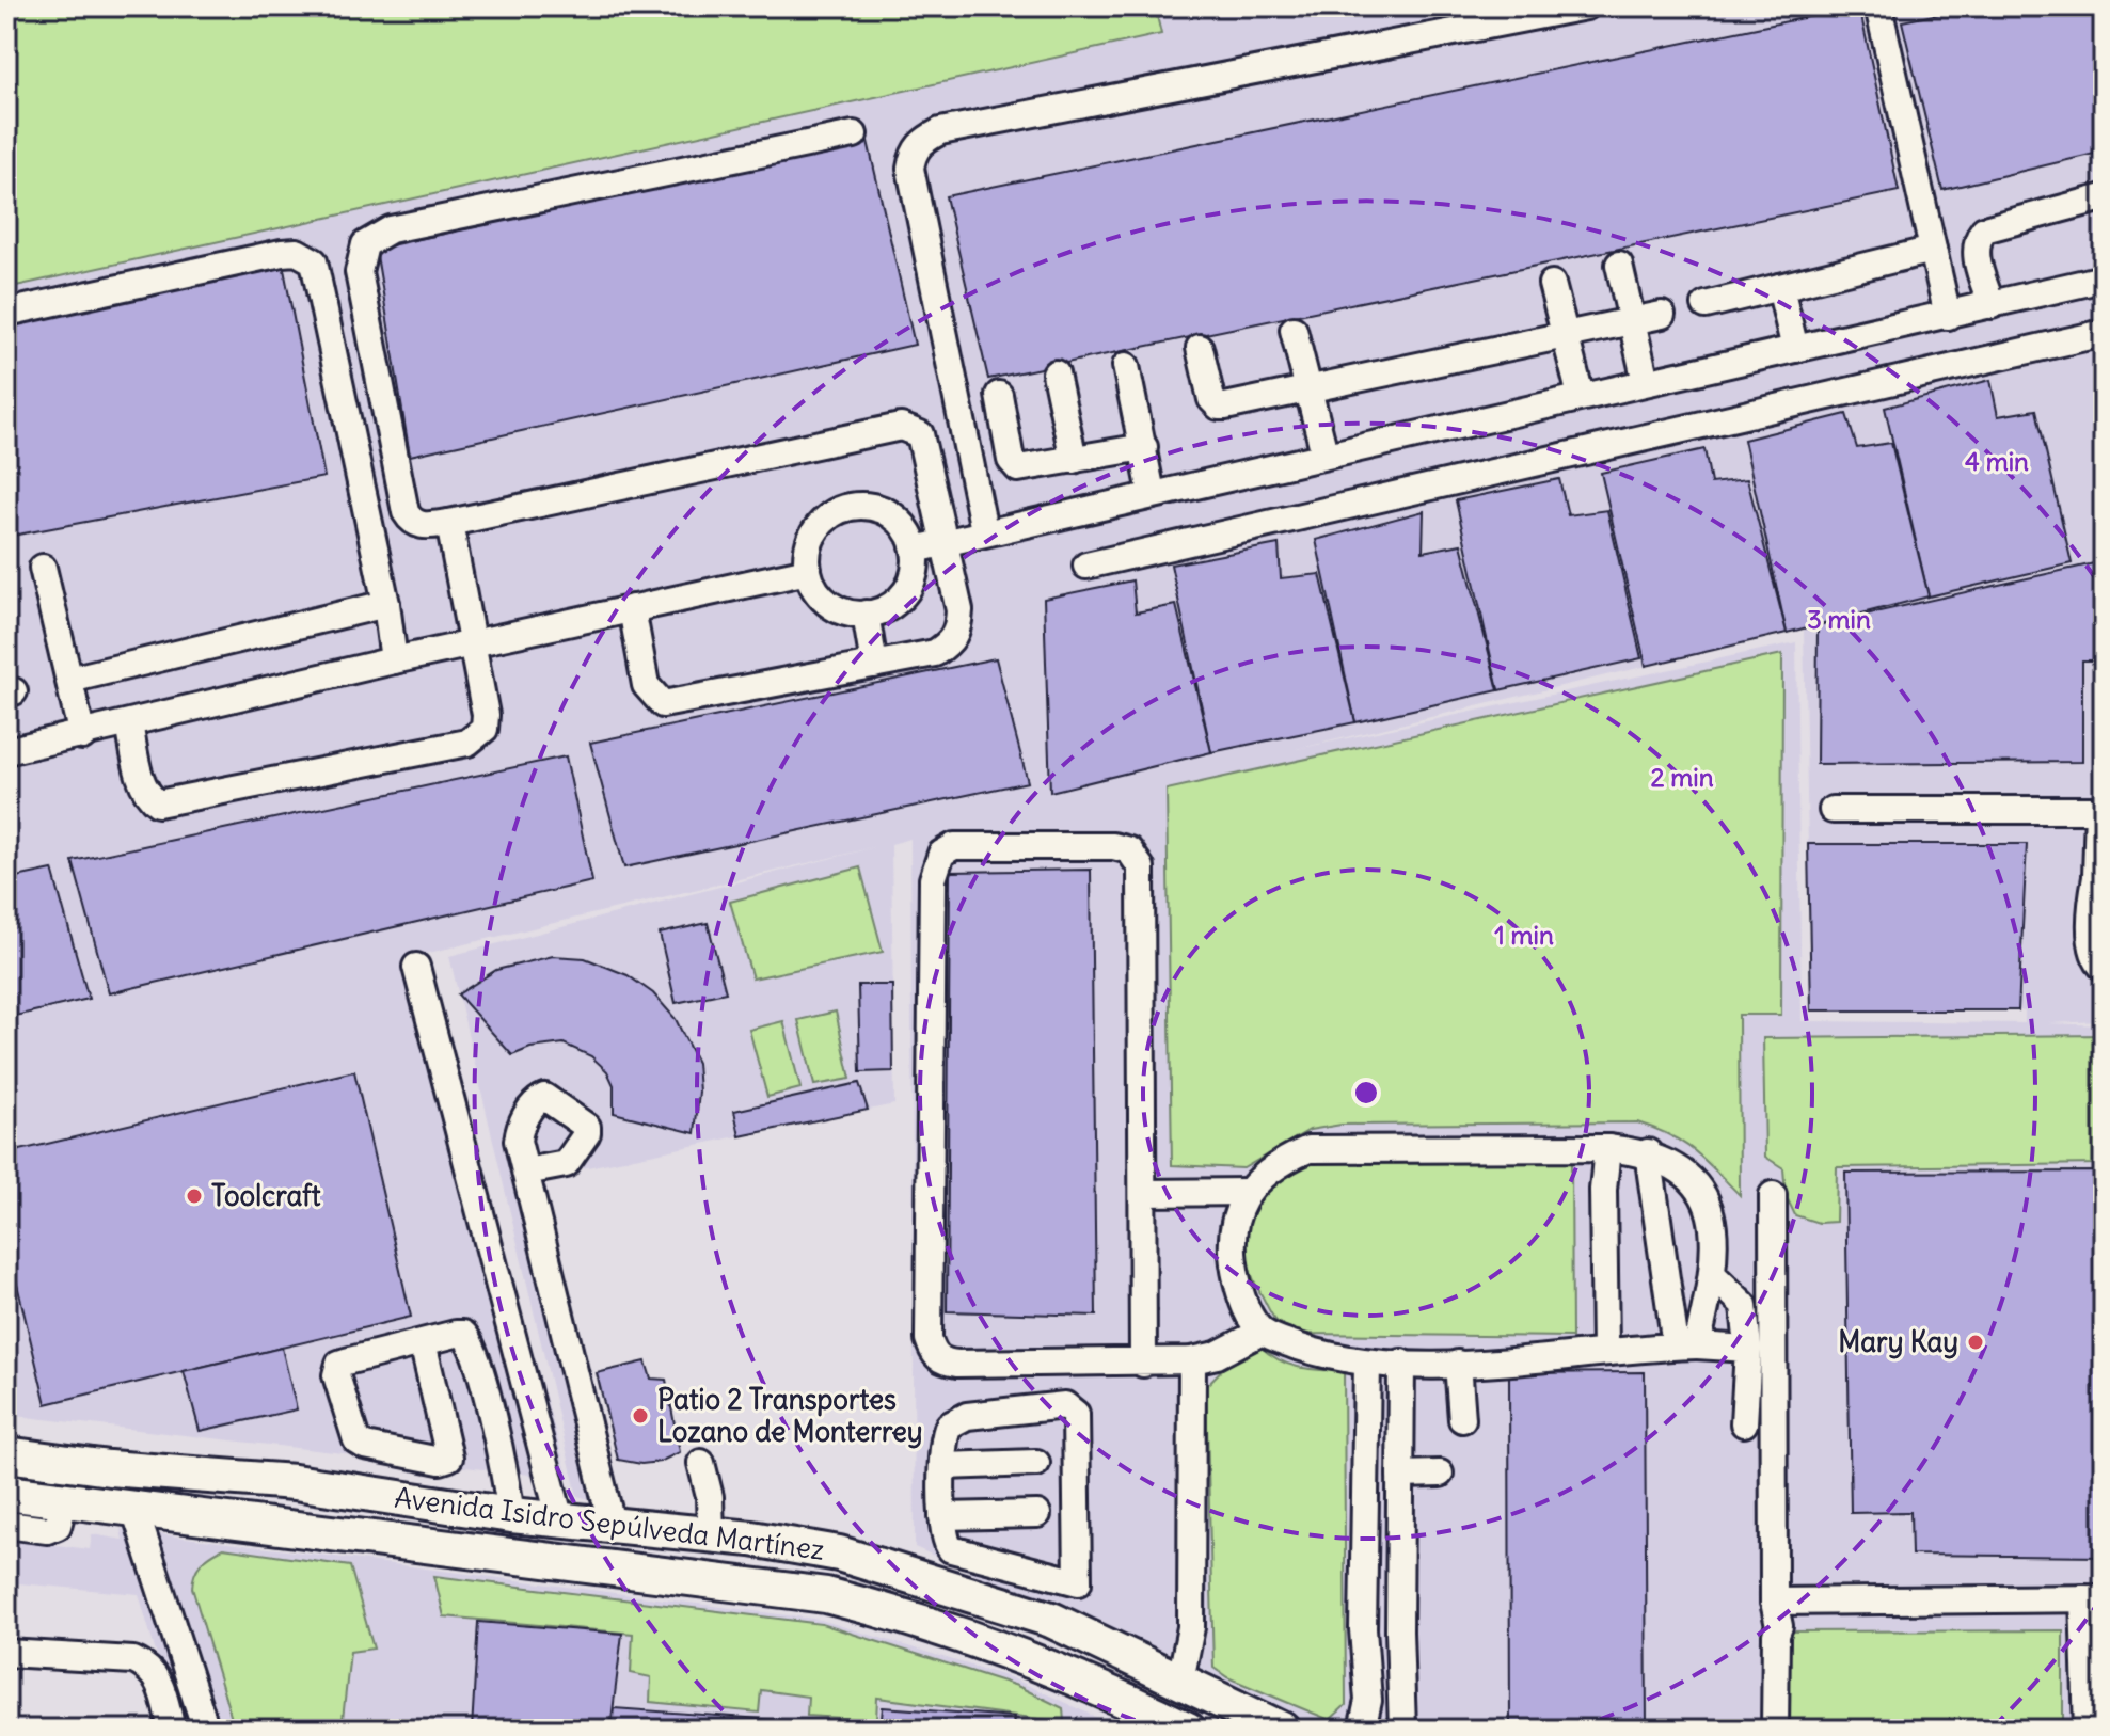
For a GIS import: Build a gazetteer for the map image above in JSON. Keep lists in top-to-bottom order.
{
  "streets": {
    "main road": ["Avenida Isidro Sepúlveda Martínez"]
  },
  "places": ["Toolcraft", "Mary Kay", "Patio 2 Transportes Lozano de Monterrey"],
  "rings": [
    "4 min",
    "3 min",
    "2 min",
    "1 min"
  ]
}
